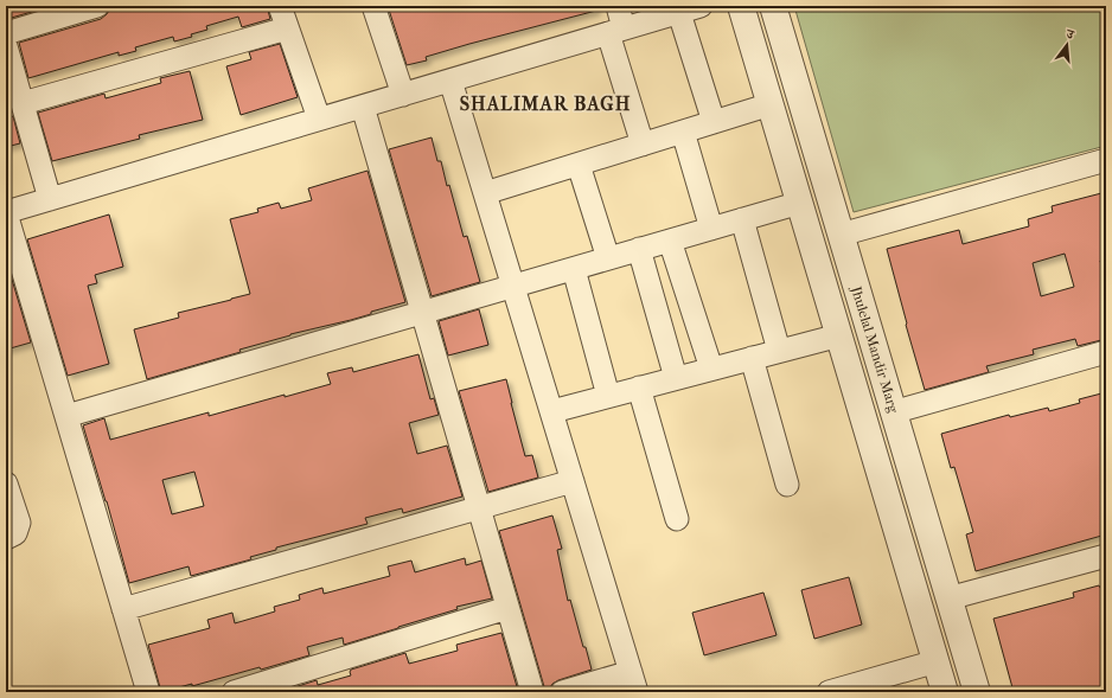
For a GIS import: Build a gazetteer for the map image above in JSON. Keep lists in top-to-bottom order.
{
  "streets": {
    "street": ["Jhulelal Mandir Marg"]
  },
  "districts": ["SHALIMAR BAGH"],
  "north": "top"
}
